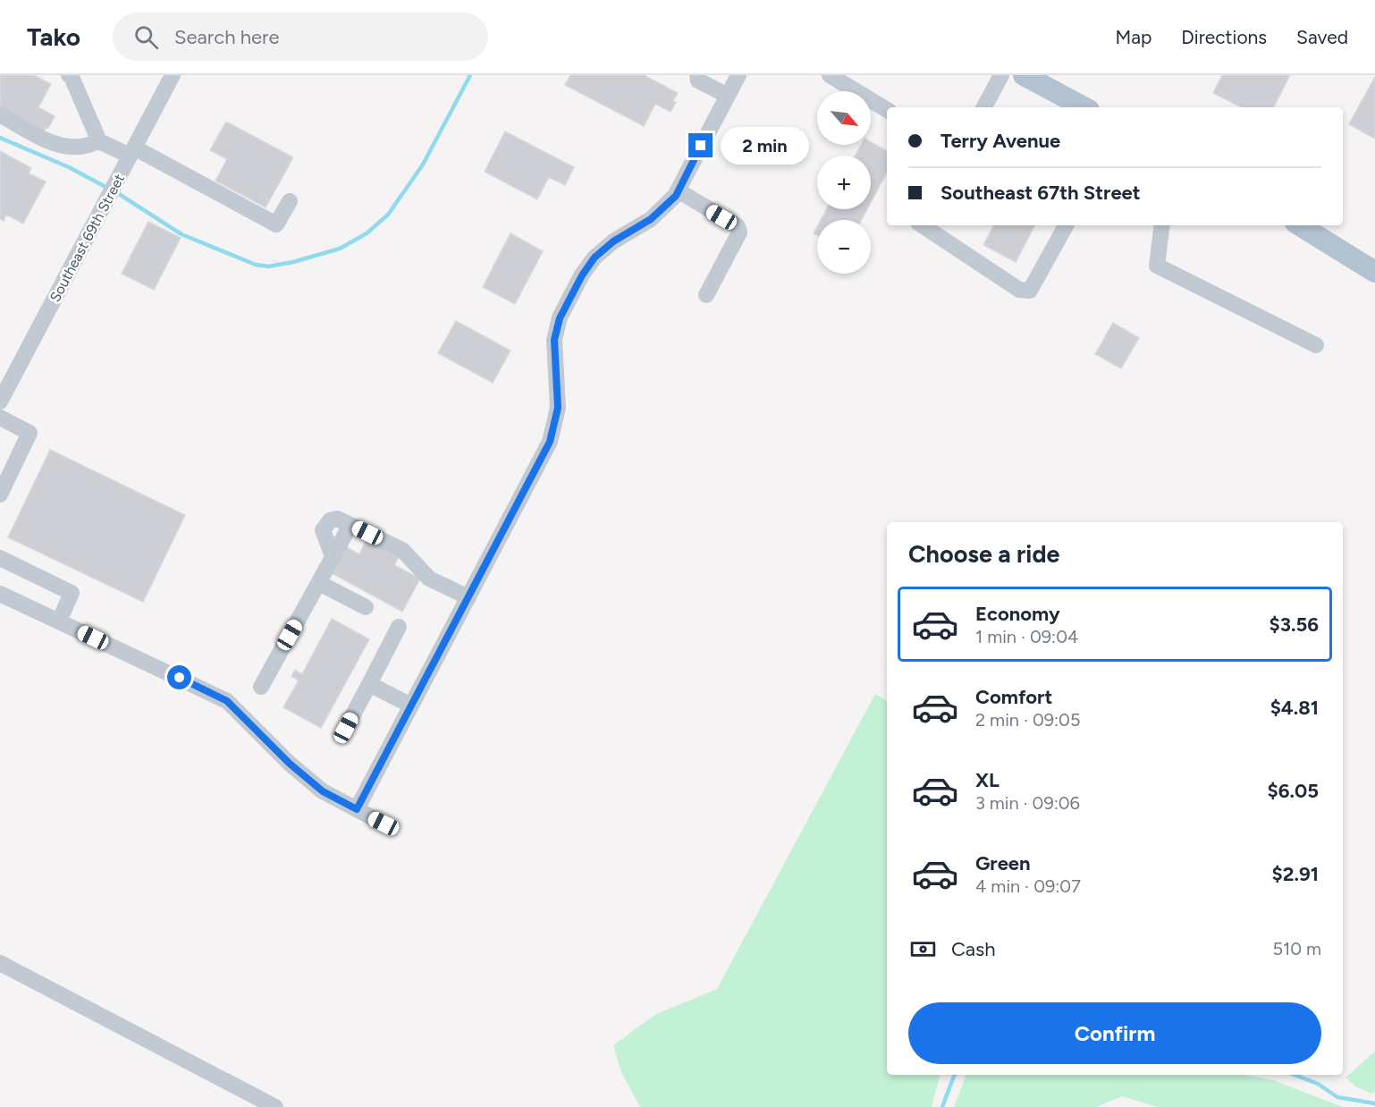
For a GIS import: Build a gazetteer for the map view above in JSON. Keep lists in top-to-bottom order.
{
  "streets": {
    "street": ["Southeast 69th Street"]
  },
  "north": "bottom right",
  "page": {
    "header": "Tako",
    "search": "Search here",
    "nav": ["Map", "Directions", "Saved"],
    "map_buttons": ["+", "−"],
    "banner": ["Terry Avenue", "Southeast 67th Street"],
    "bubble": "2 min",
    "heading": "Choose a ride",
    "list": [
      {
        "name": "Economy",
        "note": "1 min · 09:04",
        "value": "$3.56"
      },
      {
        "name": "Comfort",
        "note": "2 min · 09:05",
        "value": "$4.81"
      },
      {
        "name": "XL",
        "note": "3 min · 09:06",
        "value": "$6.05"
      },
      {
        "name": "Green",
        "note": "4 min · 09:07",
        "value": "$2.91"
      }
    ],
    "pay": ["Cash", "510 m"],
    "buttons": "Confirm"
  }
}
